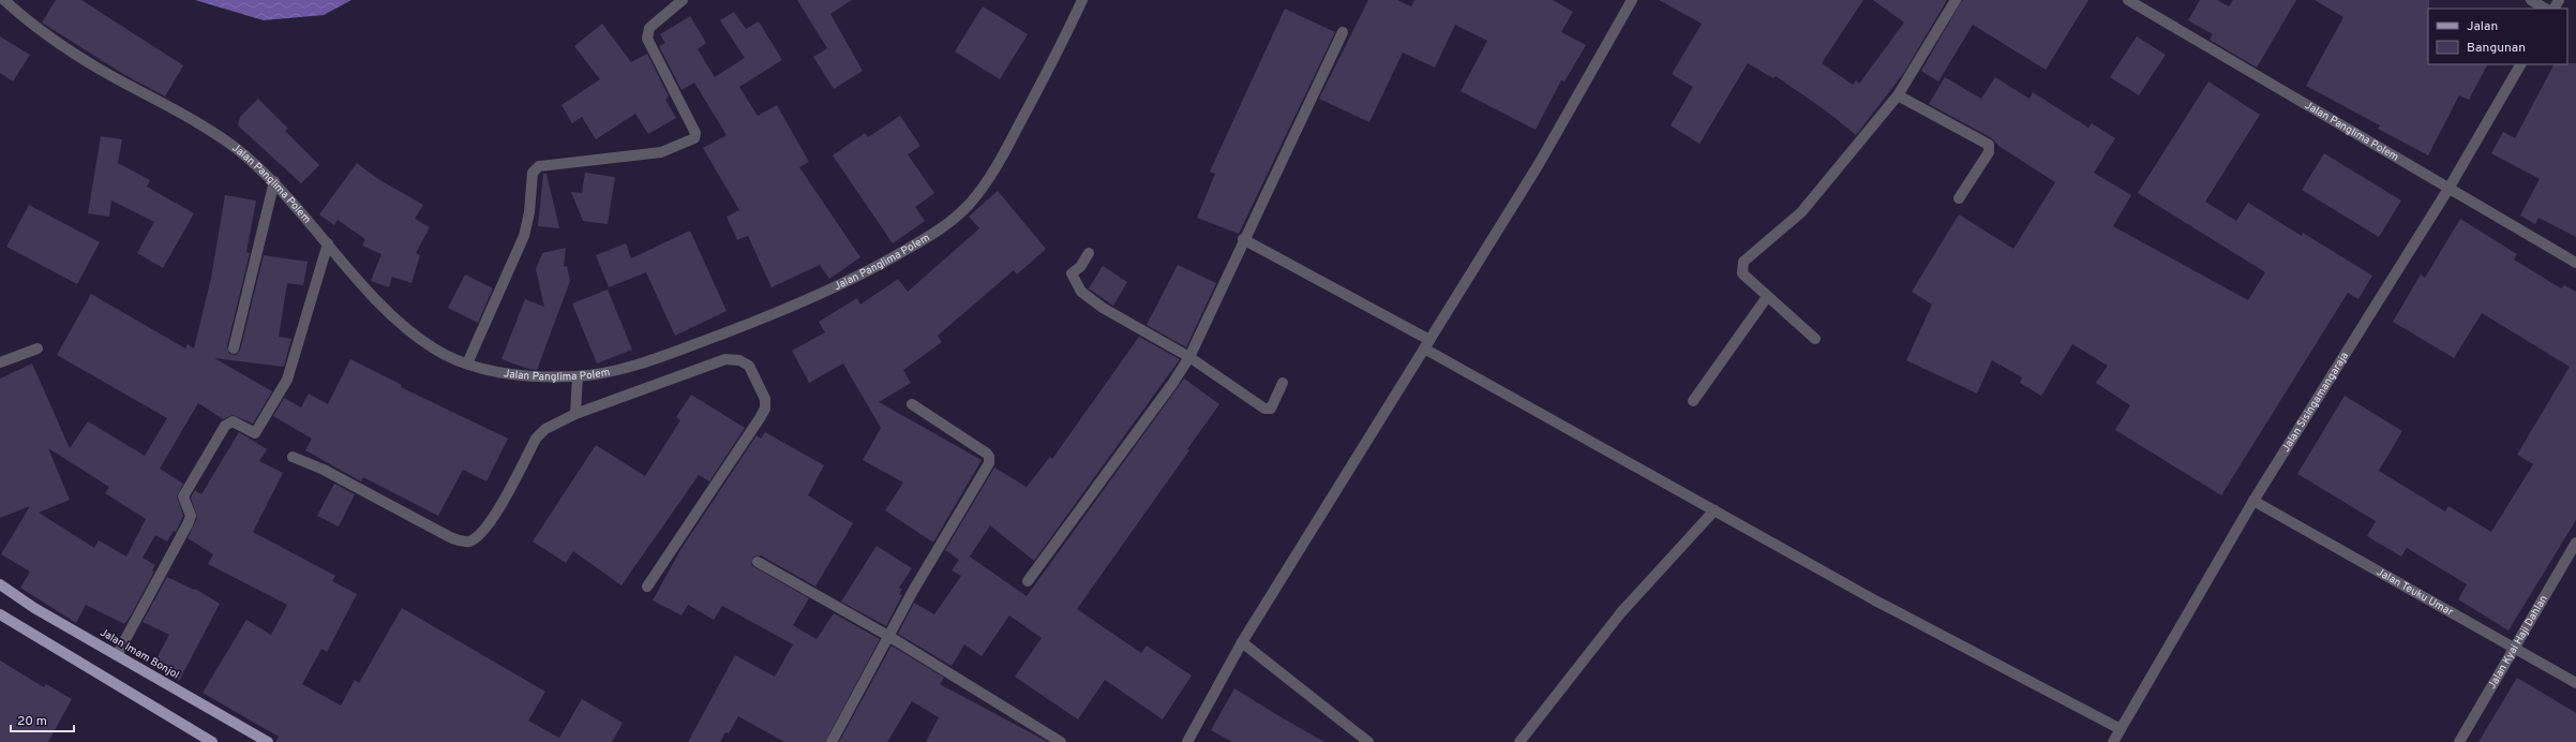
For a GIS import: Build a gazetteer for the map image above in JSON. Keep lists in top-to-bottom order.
{
  "streets": {
    "main road": ["Jalan Imam Bonjol"],
    "street": [
      "Jalan Panglima Polem",
      "Jalan Sisingamangaraja",
      "Jalan Teuku Umar",
      "Jalan Kyai Haji Dahlan"
    ]
  },
  "crossings": [
    ["Jalan Panglima Polem", "Jalan Sisingamangaraja"],
    ["Jalan Sisingamangaraja", "Jalan Teuku Umar"],
    ["Jalan Teuku Umar", "Jalan Kyai Haji Dahlan"]
  ],
  "legend": ["Jalan", "Bangunan"],
  "scale_bar": "20 m"
}
